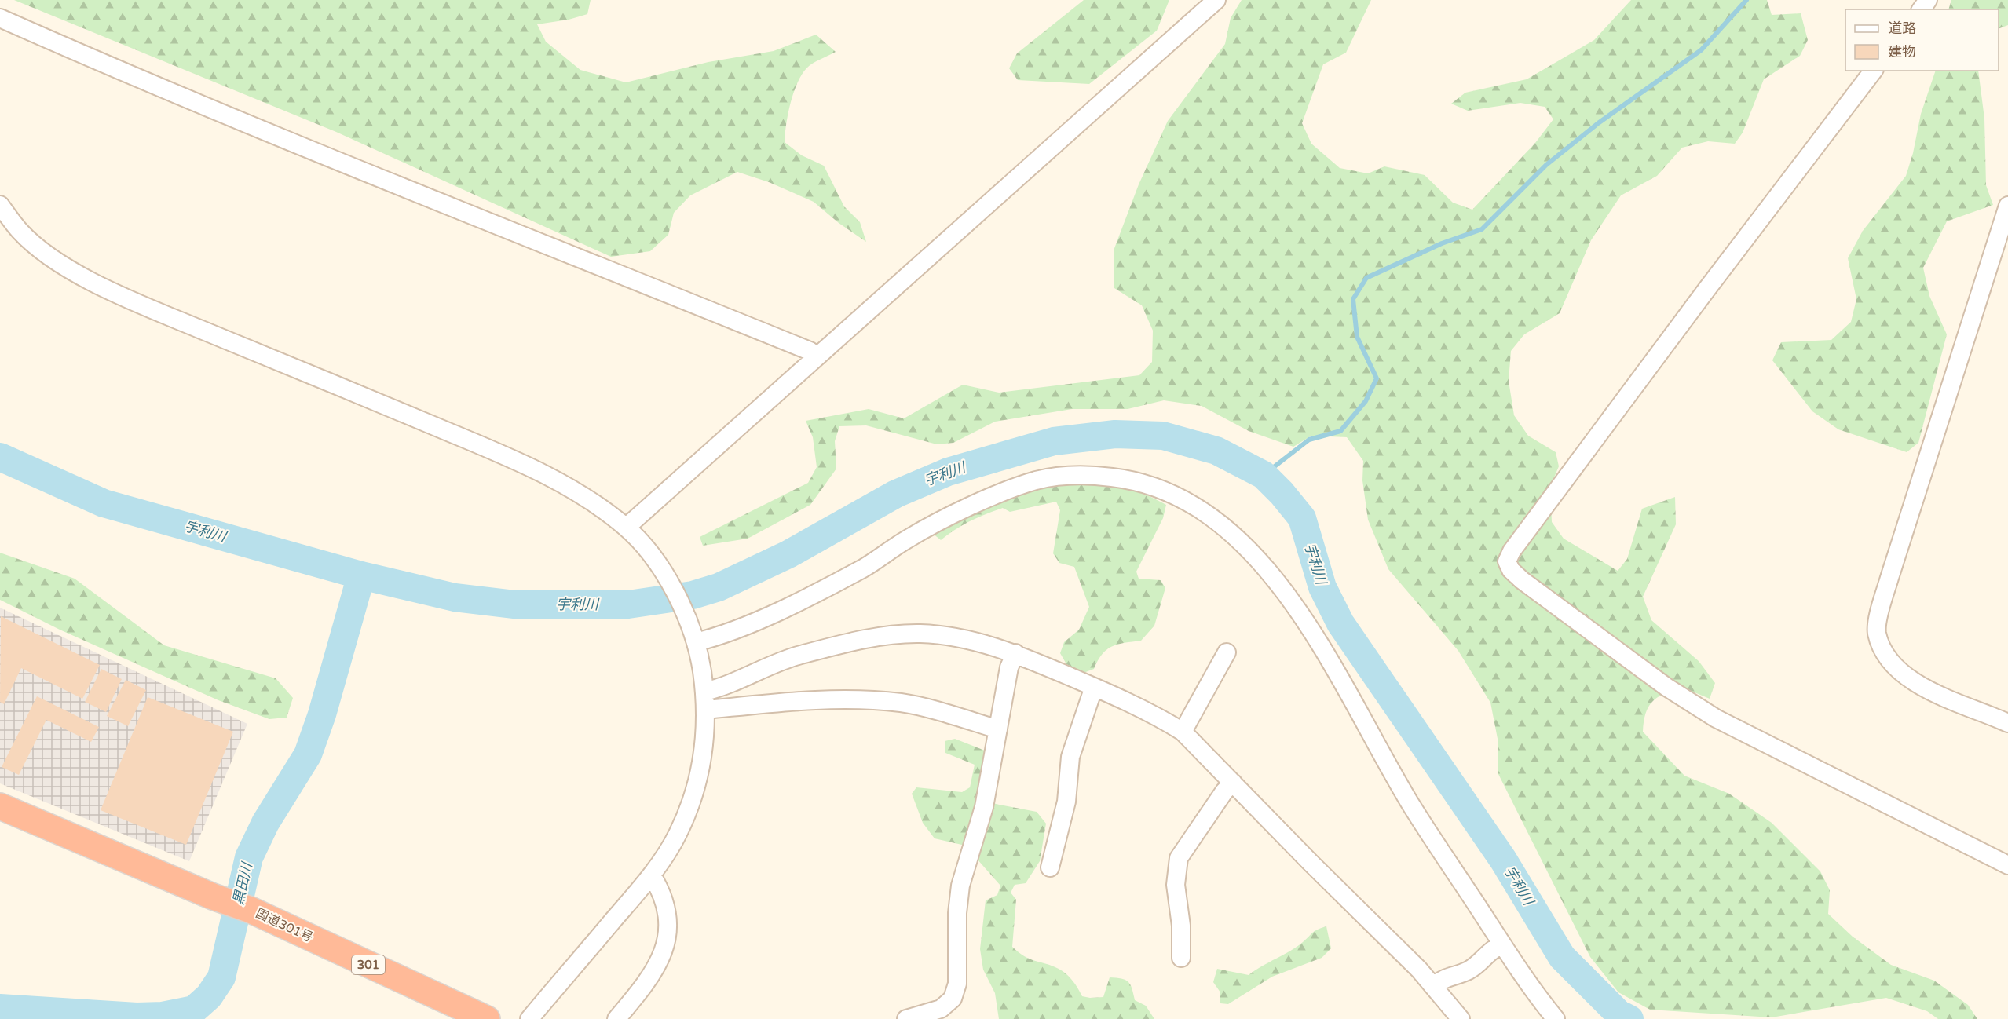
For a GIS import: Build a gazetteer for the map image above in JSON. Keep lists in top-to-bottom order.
{
  "streets": {
    "highway": ["国道301号", "301"]
  },
  "water": ["宇利川", "黒田川"],
  "legend": ["道路", "建物"]
}
